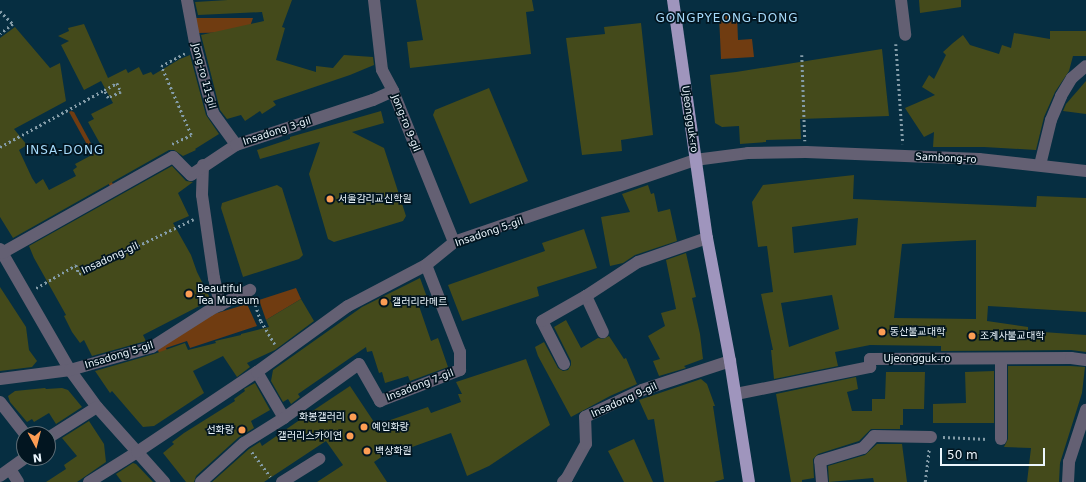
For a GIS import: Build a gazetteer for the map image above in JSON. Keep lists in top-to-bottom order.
{
  "streets": {
    "main road": ["Ujeongguk-ro"],
    "street": [
      "Jong-ro 11-gil",
      "Jong-ro 9-gil",
      "Insadong 3-gil",
      "Sambong-ro",
      "Insadong 5-gil",
      "Insadong 7-gil",
      "Insadong 9-gil"
    ],
    "path": ["Insadong-gil"]
  },
  "crossings": [
    ["Jong-ro 11-gil", "Insadong 3-gil"],
    ["Ujeongguk-ro", "Sambong-ro"],
    ["Ujeongguk-ro", "Insadong 5-gil"],
    ["Ujeongguk-ro", "Insadong 9-gil"],
    ["Jong-ro 9-gil", "Insadong 3-gil"],
    ["Jong-ro 9-gil", "Insadong 5-gil"],
    ["Sambong-ro", "Insadong 5-gil"],
    ["Insadong 5-gil", "Insadong 7-gil"]
  ],
  "districts": ["GONGPYEONG-DONG", "INSA-DONG"],
  "places": [
    "서울감리교신학원",
    "Beautiful Tea Museum",
    "갤러리라메르",
    "동산불교대학",
    "조계사불교대학",
    "화봉갤러리",
    "예인화랑",
    "선화랑",
    "갤러리스카이연",
    "백상화원"
  ],
  "scale_bar": "50 m",
  "north": "bottom"
}
